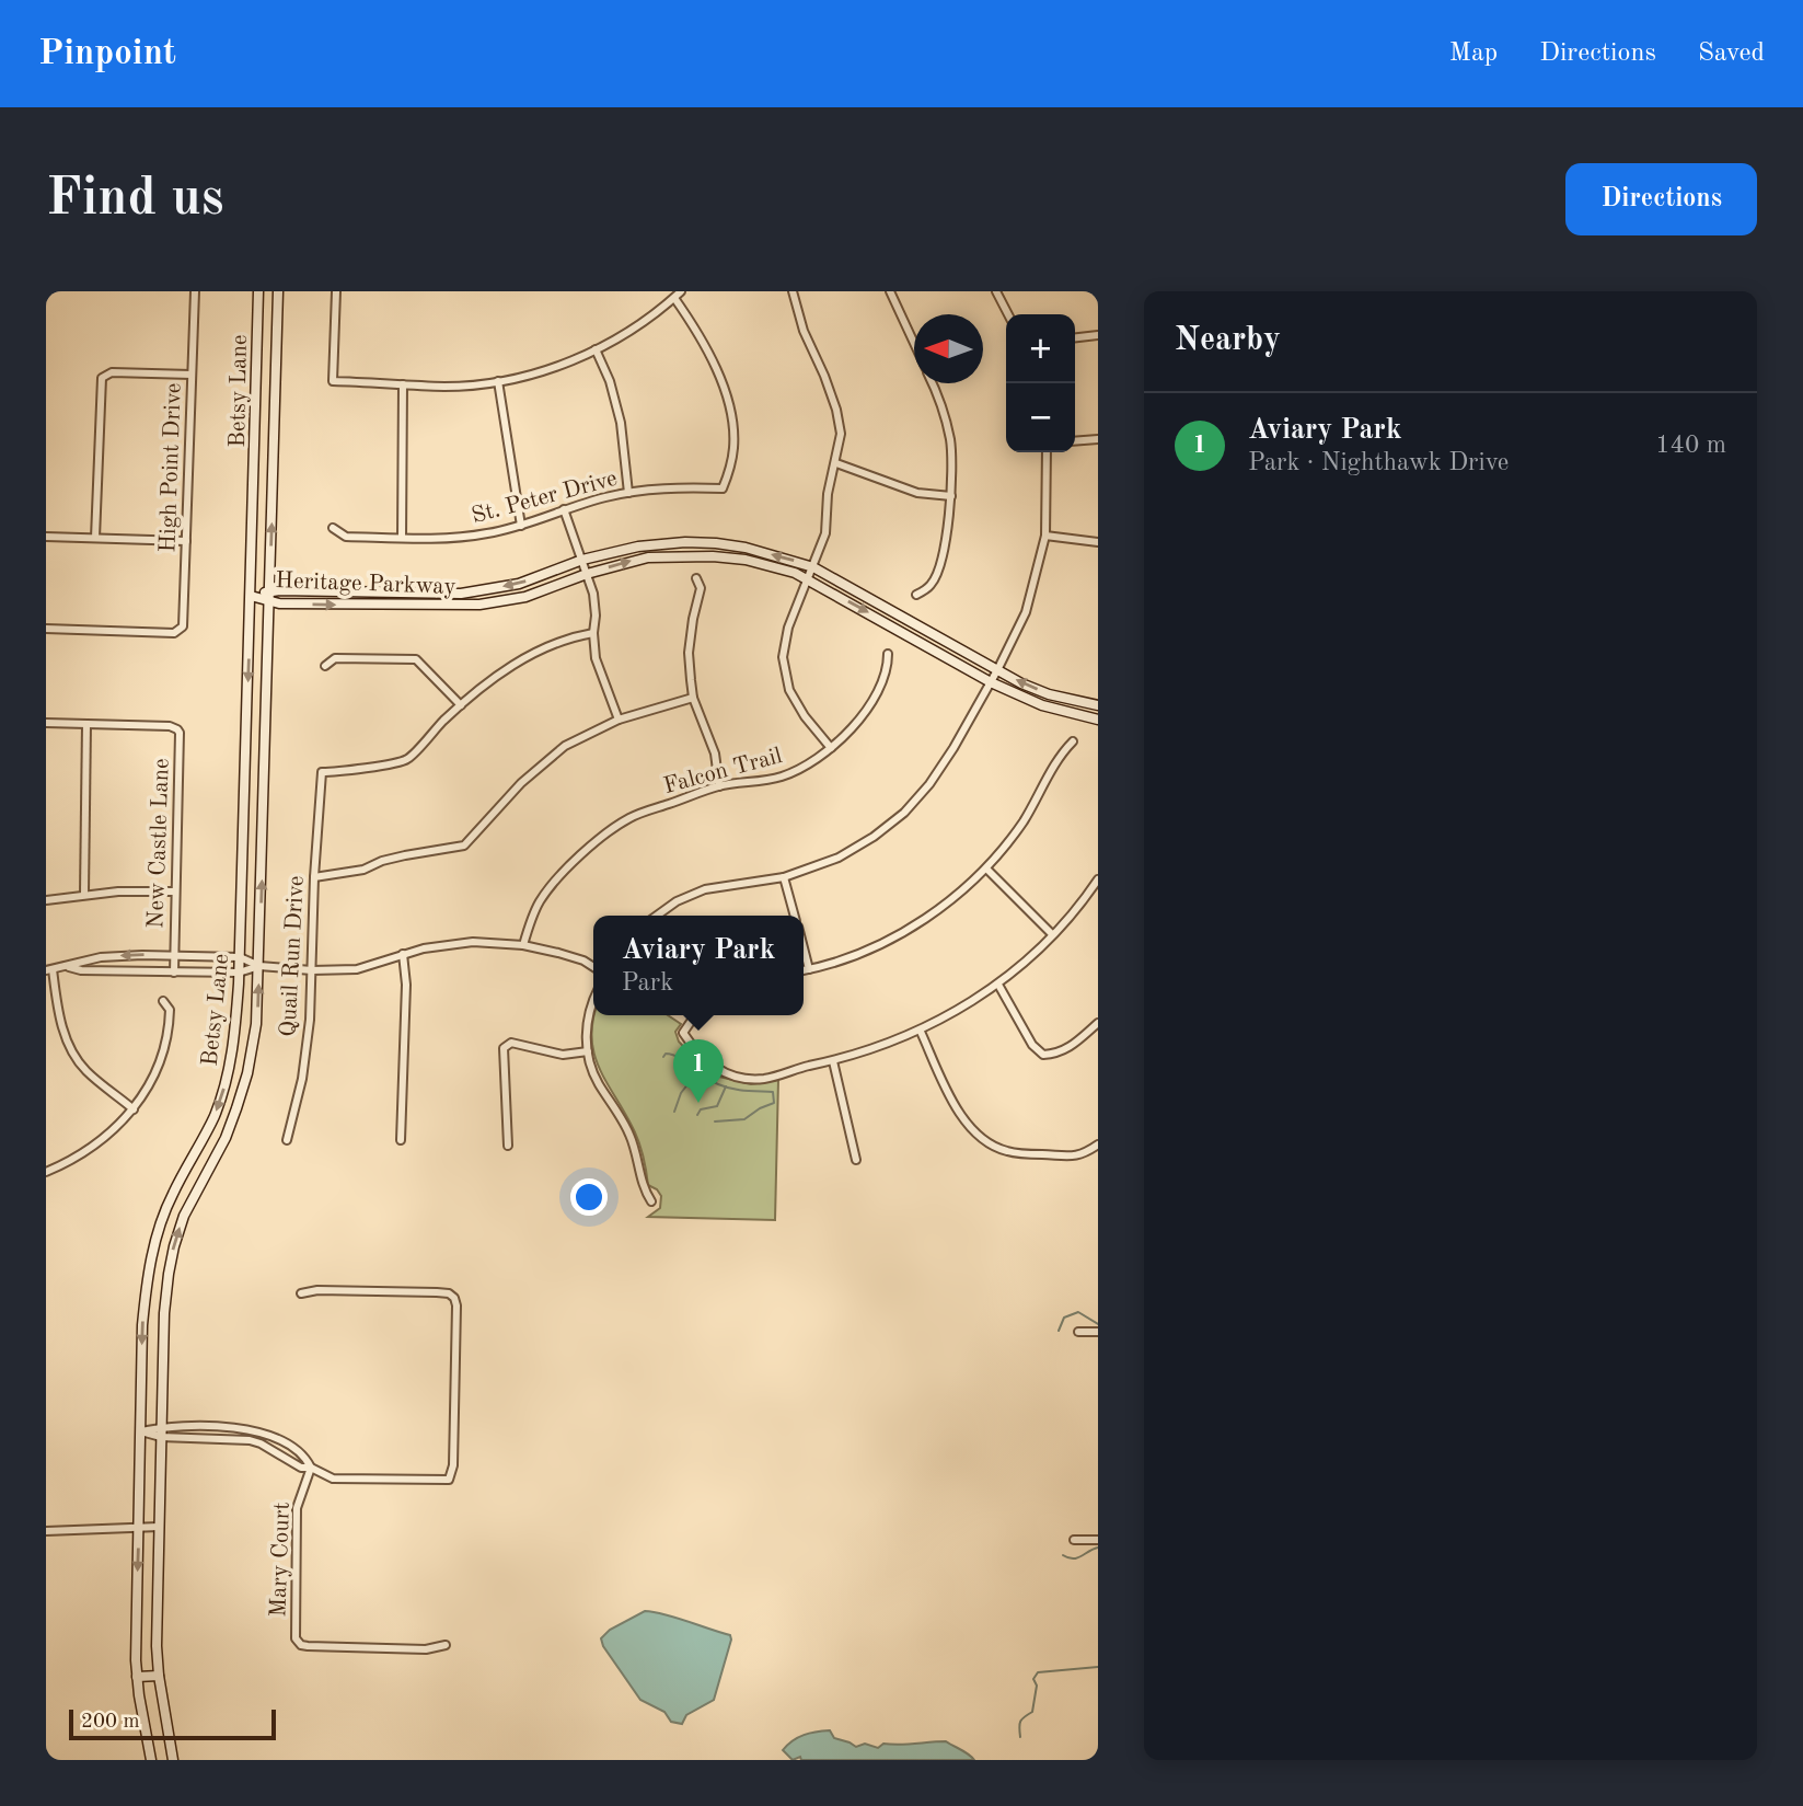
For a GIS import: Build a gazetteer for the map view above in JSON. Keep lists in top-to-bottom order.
{
  "streets": {
    "main road": ["Betsy Lane", "Heritage Parkway"],
    "street": [
      "High Point Drive",
      "St. Peter Drive",
      "Falcon Trail",
      "New Castle Lane",
      "Quail Run Drive",
      "Mary Court"
    ]
  },
  "crossings": [
    ["Betsy Lane", "Heritage Parkway"]
  ],
  "scale_bar": "200 m",
  "north": "left",
  "page": {
    "header": "Pinpoint",
    "nav": ["Map", "Directions", "Saved"],
    "buttons": "Directions",
    "title": "Find us",
    "heading": "Nearby",
    "map_buttons": ["+", "−"],
    "list": [
      {
        "mark": "1",
        "name": "Aviary Park",
        "note": "Park · Nighthawk Drive",
        "value": "140 m"
      }
    ],
    "popup": ["Aviary Park", "Park"],
    "pins": "1",
    "scale": "200 m"
  }
}
